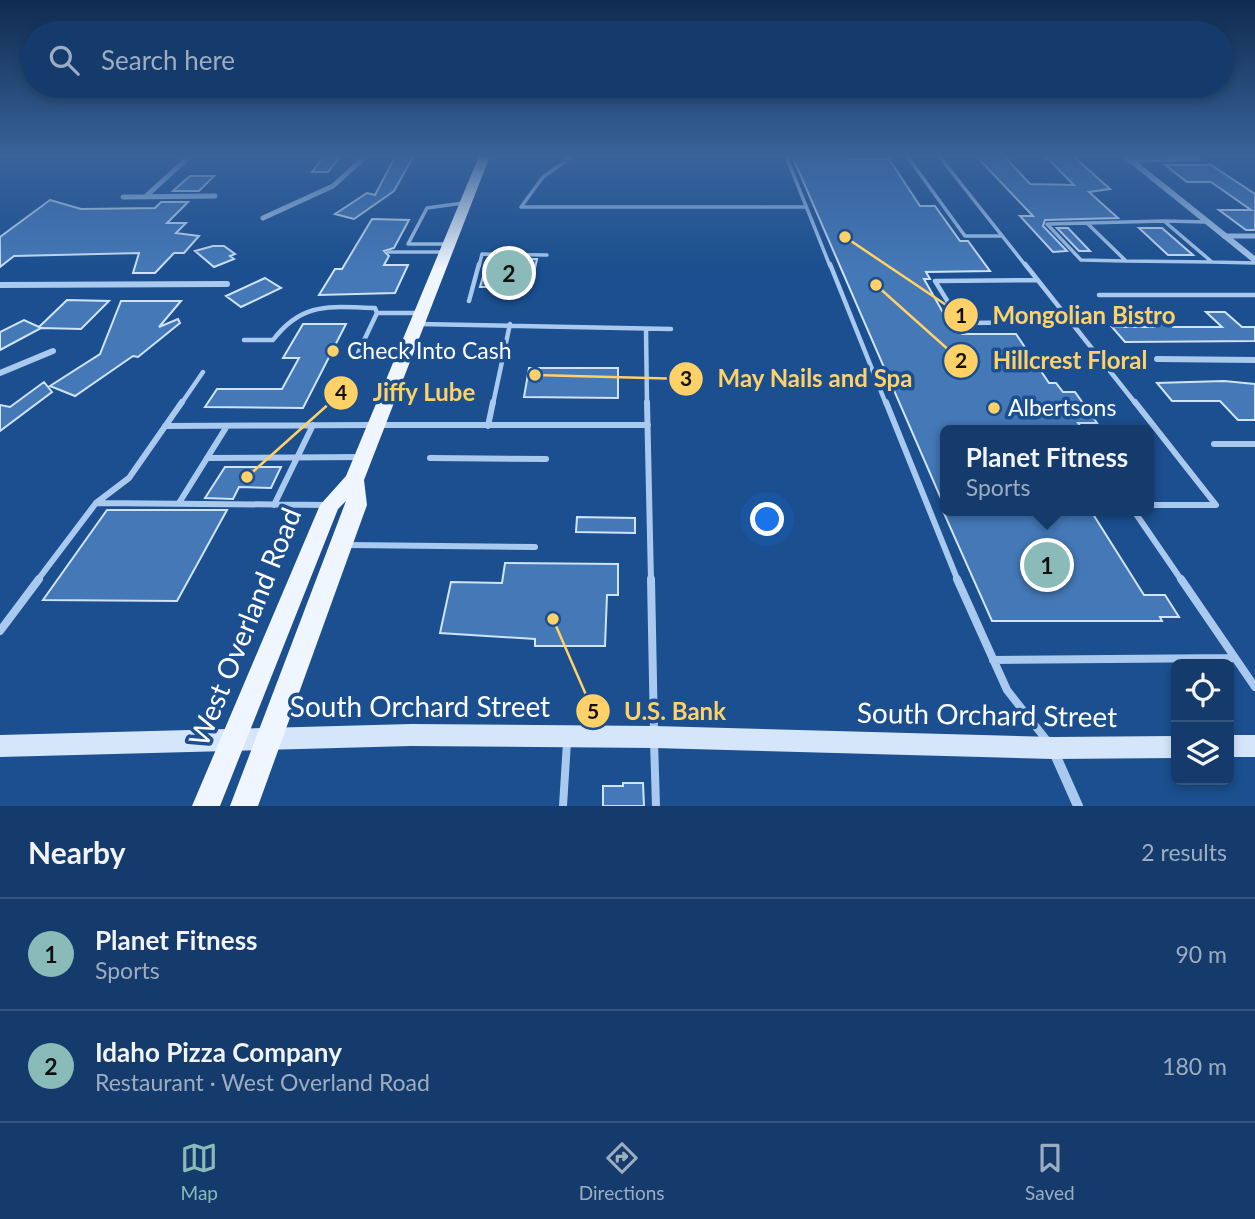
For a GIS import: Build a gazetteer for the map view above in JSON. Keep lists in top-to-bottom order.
{
  "streets": {
    "main road": ["West Overland Road", "South Orchard Street"]
  },
  "crossings": [
    ["West Overland Road", "South Orchard Street"]
  ],
  "places": [
    "Mongolian Bistro",
    "Hillcrest Floral",
    "Check Into Cash",
    "May Nails and Spa",
    "Albertsons",
    "Jiffy Lube",
    "U.S. Bank"
  ],
  "page": {
    "search": "Search here",
    "pins": ["2", "1"],
    "popup": ["Planet Fitness", "Sports"],
    "heading": ["Nearby", "2 results"],
    "list": [
      {
        "mark": "1",
        "name": "Planet Fitness",
        "note": "Sports",
        "value": "90 m"
      },
      {
        "mark": "2",
        "name": "Idaho Pizza Company",
        "note": "Restaurant · West Overland Road",
        "value": "180 m"
      }
    ],
    "nav": ["Map", "Directions", "Saved"]
  }
}
